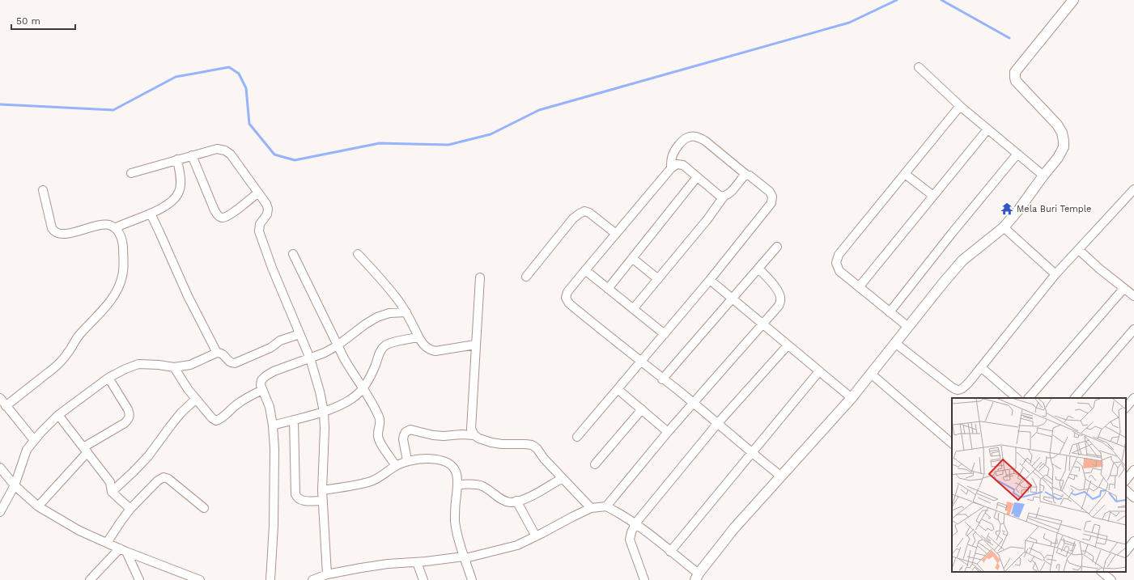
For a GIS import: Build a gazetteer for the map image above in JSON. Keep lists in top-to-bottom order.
{
  "places": {
    "temple": ["Mela Buri Temple"]
  },
  "scale_bar": "50 m"
}
